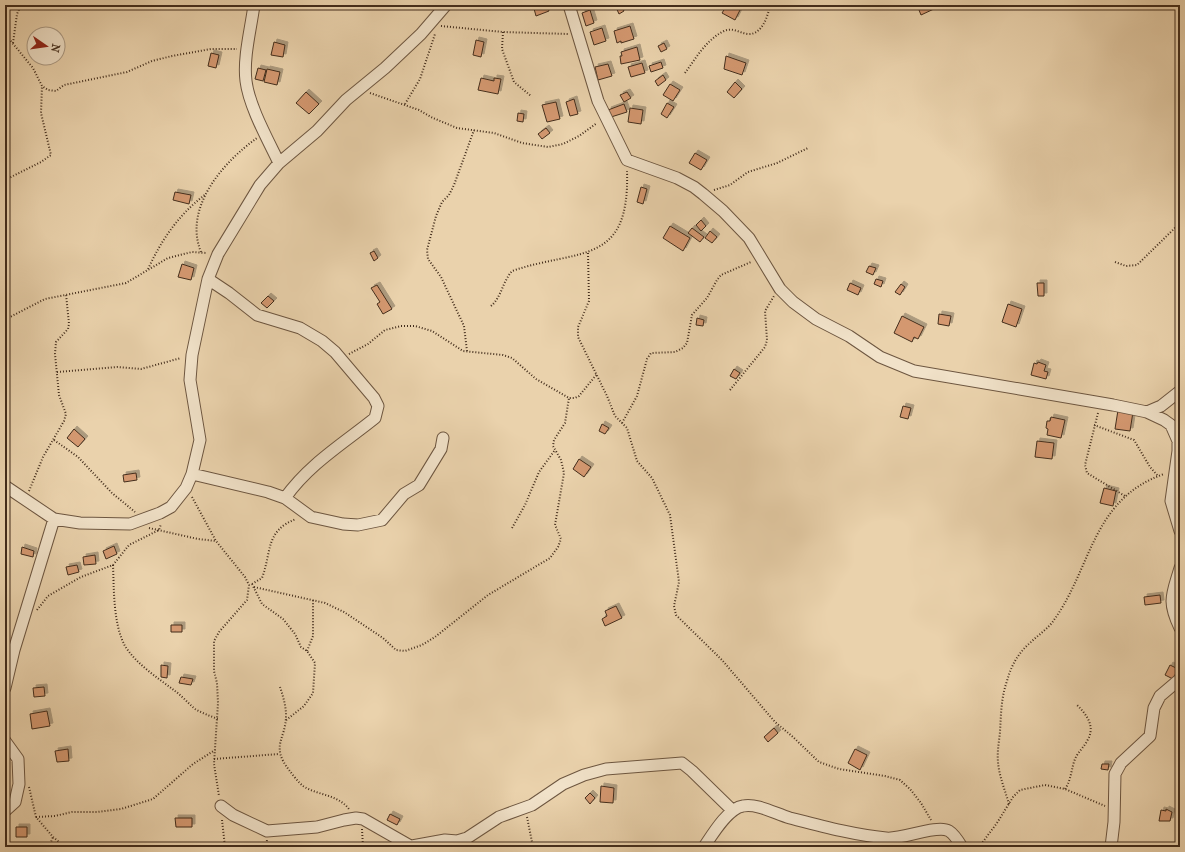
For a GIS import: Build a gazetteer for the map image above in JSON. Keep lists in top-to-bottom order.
{
  "north": "right"
}
